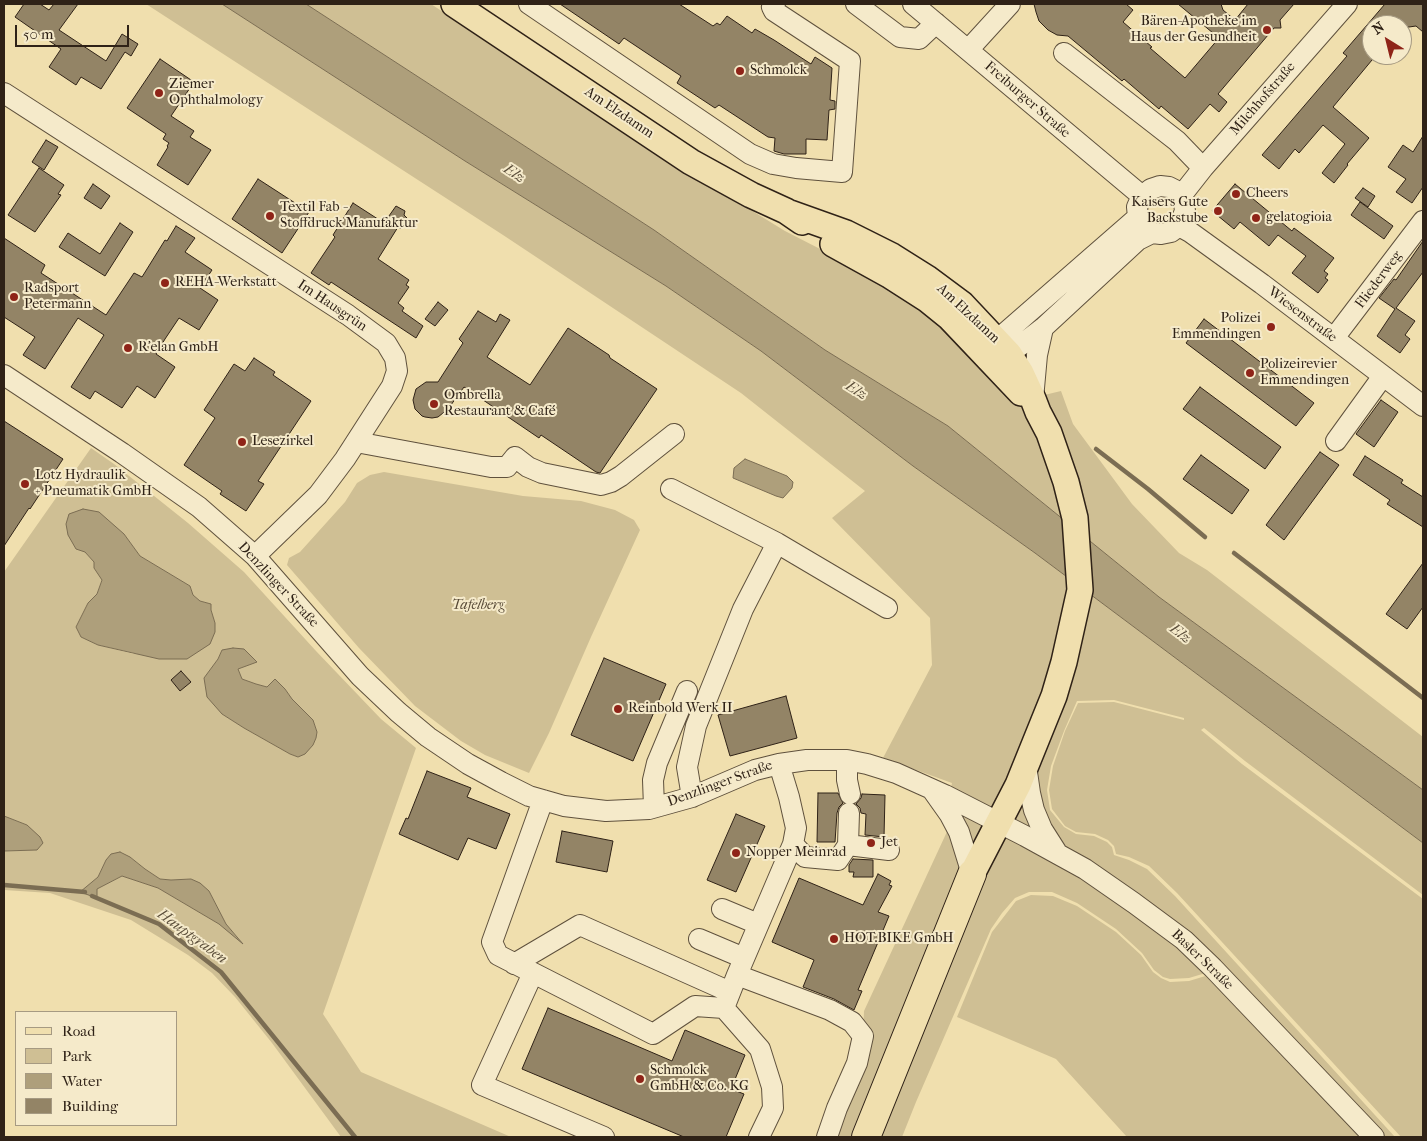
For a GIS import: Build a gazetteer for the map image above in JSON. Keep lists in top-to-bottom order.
{
  "streets": {
    "main road": ["Am Elzdamm"],
    "street": [
      "Milchhofstraße",
      "Freiburger Straße",
      "Fliederweg",
      "Im Hausgrün",
      "Wiesenstraße",
      "Denzlinger Straße",
      "Basler Straße"
    ]
  },
  "crossings": [
    ["Milchhofstraße", "Freiburger Straße"],
    ["Milchhofstraße", "Wiesenstraße"],
    ["Freiburger Straße", "Wiesenstraße"],
    ["Am Elzdamm", "Denzlinger Straße"],
    ["Am Elzdamm", "Basler Straße"],
    ["Fliederweg", "Wiesenstraße"],
    ["Im Hausgrün", "Denzlinger Straße"],
    ["Denzlinger Straße", "Basler Straße"]
  ],
  "water": ["Elz", "Hauptgraben"],
  "parks": ["Tafelberg"],
  "places": [
    "Bären-Apotheke im Haus der Gesundheit",
    "Schmolck",
    "Ziemer Ophthalmology",
    "Cheers",
    "Kaisers Gute Backstube",
    "Textil Fab - Stoffdruck Manufaktur",
    "gelatogioia",
    "REHA-Werkstatt",
    "Radsport Petermann",
    "Polizei Emmendingen",
    "R'elan GmbH",
    "Polizeirevier Emmendingen",
    "Ombrella Restaurant & Café",
    "Lesezirkel",
    "Lotz Hydraulik + Pneumatik GmbH",
    "Reinbold Werk II",
    "Jet",
    "Nopper Meinrad",
    "HOT.BIKE GmbH",
    "Schmolck GmbH & Co. KG"
  ],
  "legend": [
    "Road",
    "Park",
    "Water",
    "Building"
  ],
  "scale_bar": "50 m",
  "north": "top left"
}
